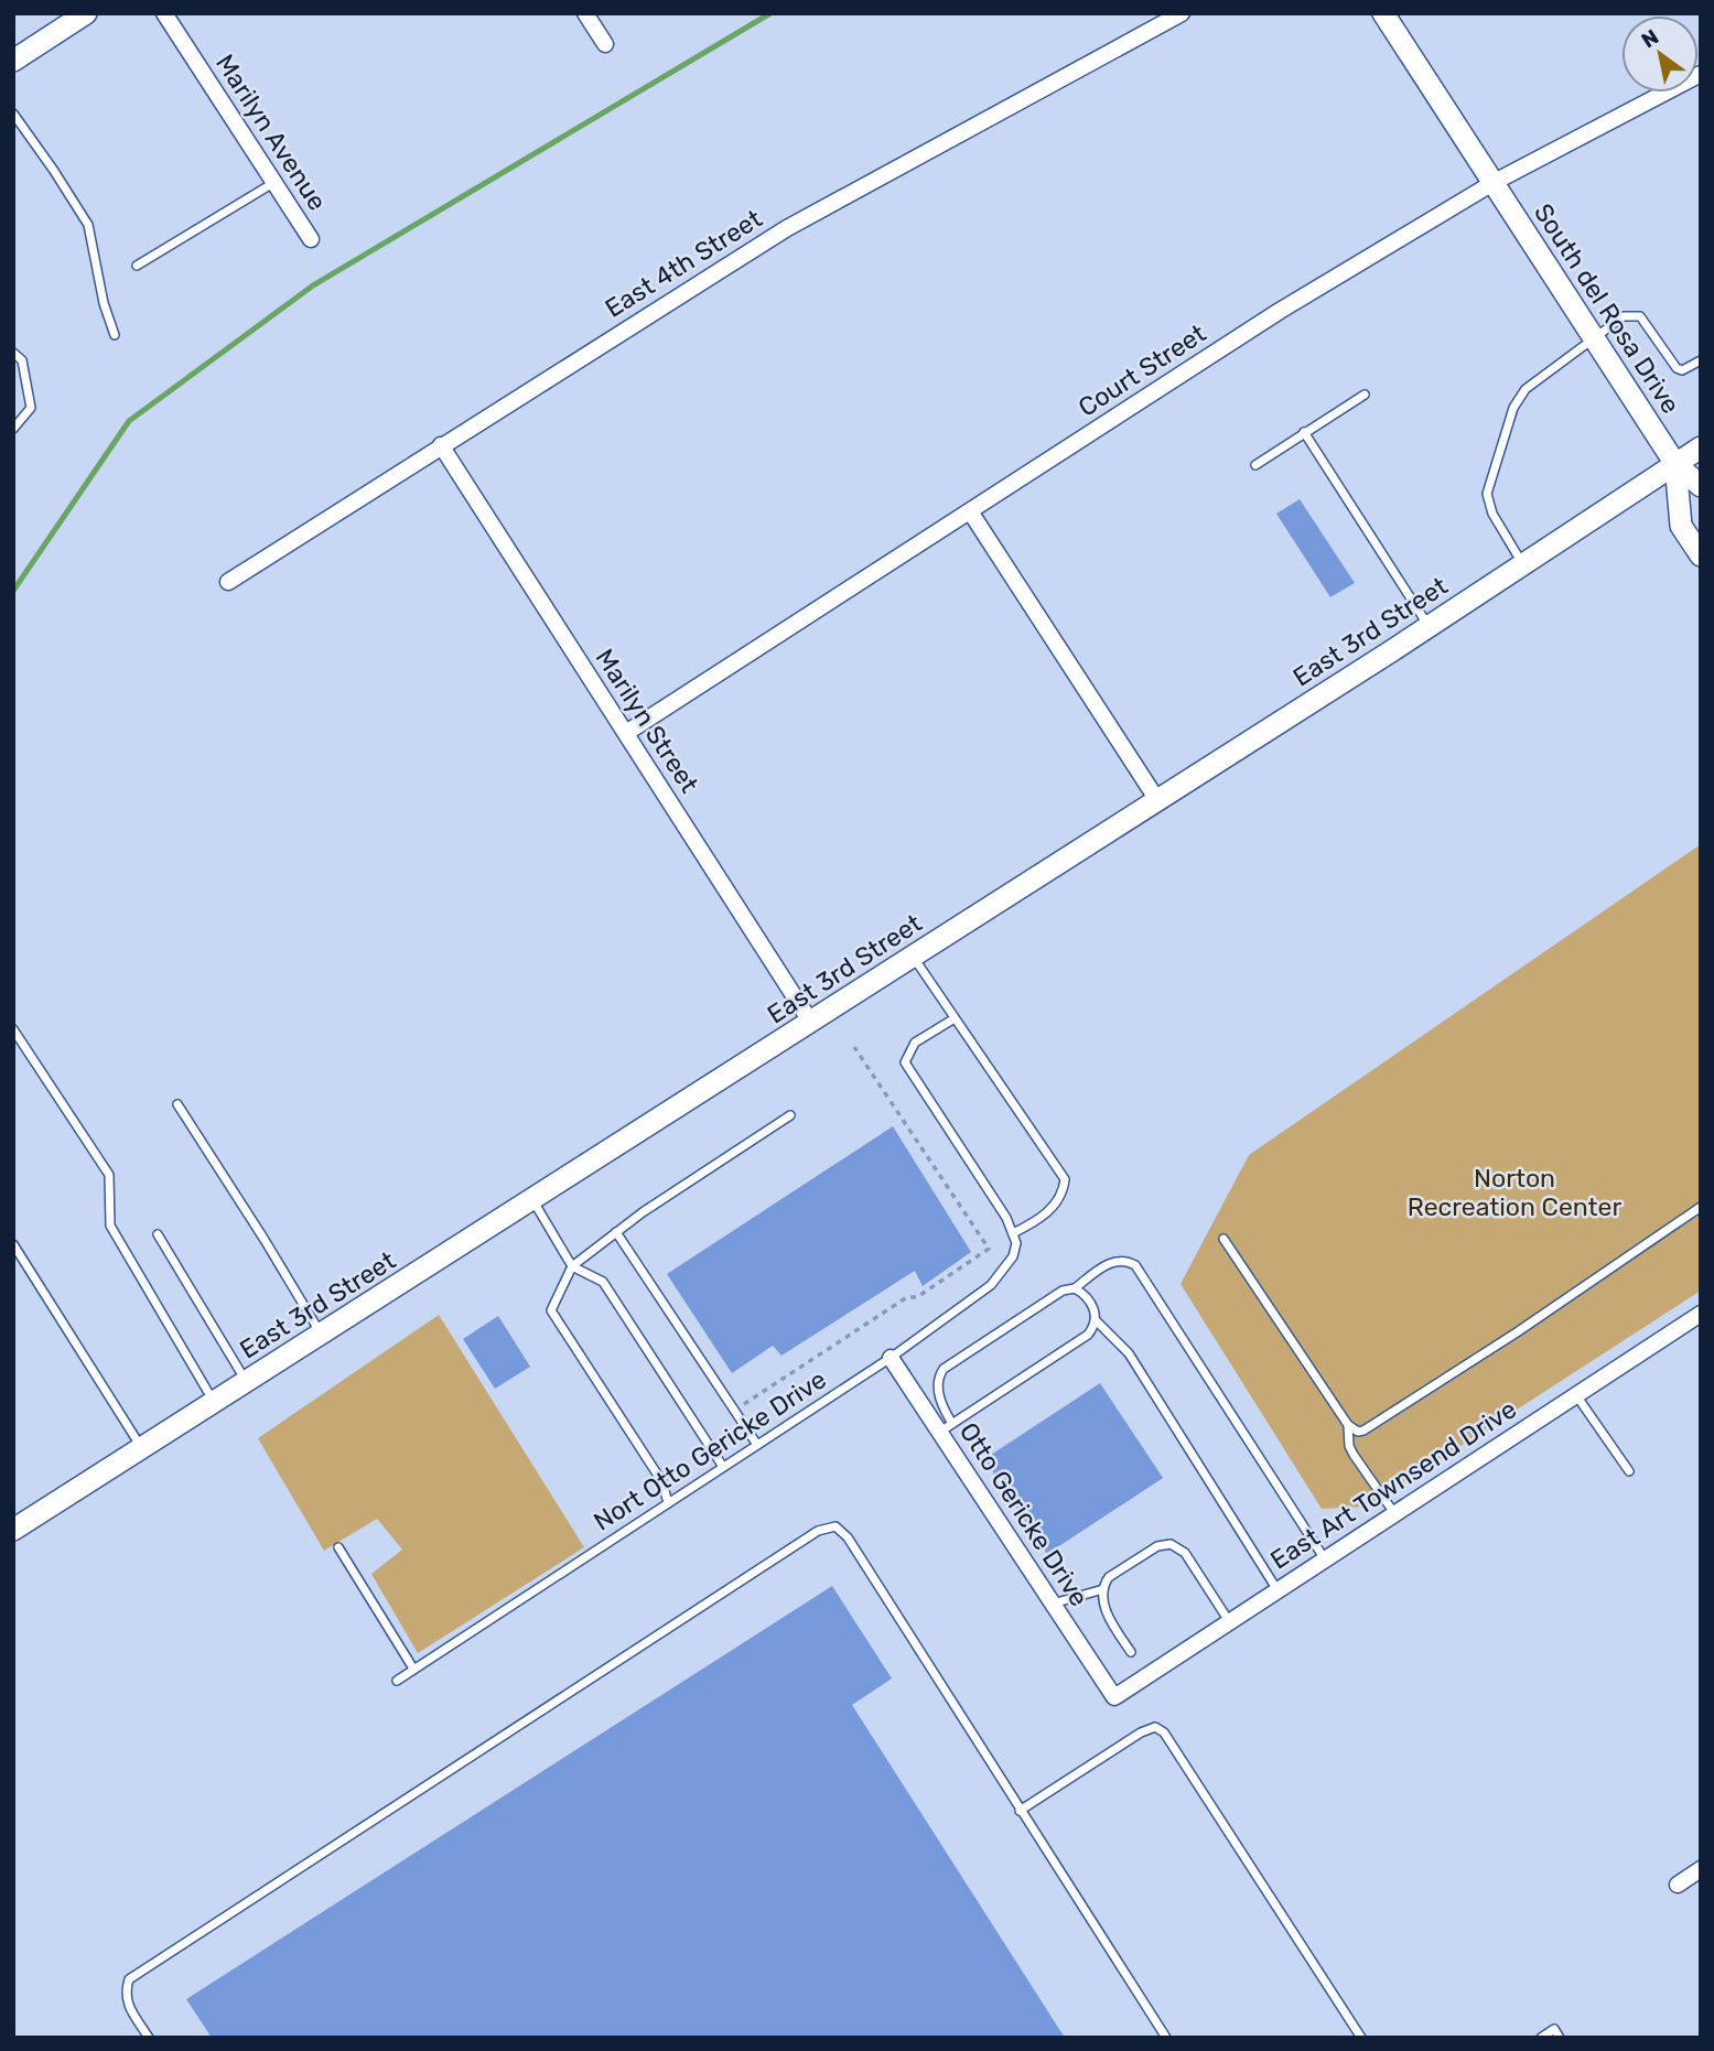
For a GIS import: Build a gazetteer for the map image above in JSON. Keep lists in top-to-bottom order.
{
  "streets": {
    "main road": ["South del Rosa Drive", "East 3rd Street"],
    "street": [
      "Marilyn Avenue",
      "East 4th Street",
      "Court Street",
      "Marilyn Street",
      "East Art Townsend Drive",
      "Otto Gericke Drive"
    ],
    "lane": ["Nort Otto Gericke Drive"]
  },
  "crossings": [
    ["East 4th Street", "Marilyn Street"],
    ["South del Rosa Drive", "Court Street"],
    ["South del Rosa Drive", "East 3rd Street"],
    ["Court Street", "Marilyn Street"],
    ["East 3rd Street", "Marilyn Street"],
    ["Nort Otto Gericke Drive", "Otto Gericke Drive"],
    ["East Art Townsend Drive", "Otto Gericke Drive"]
  ],
  "parks": ["Norton Recreation Center"],
  "north": "top left"
}
